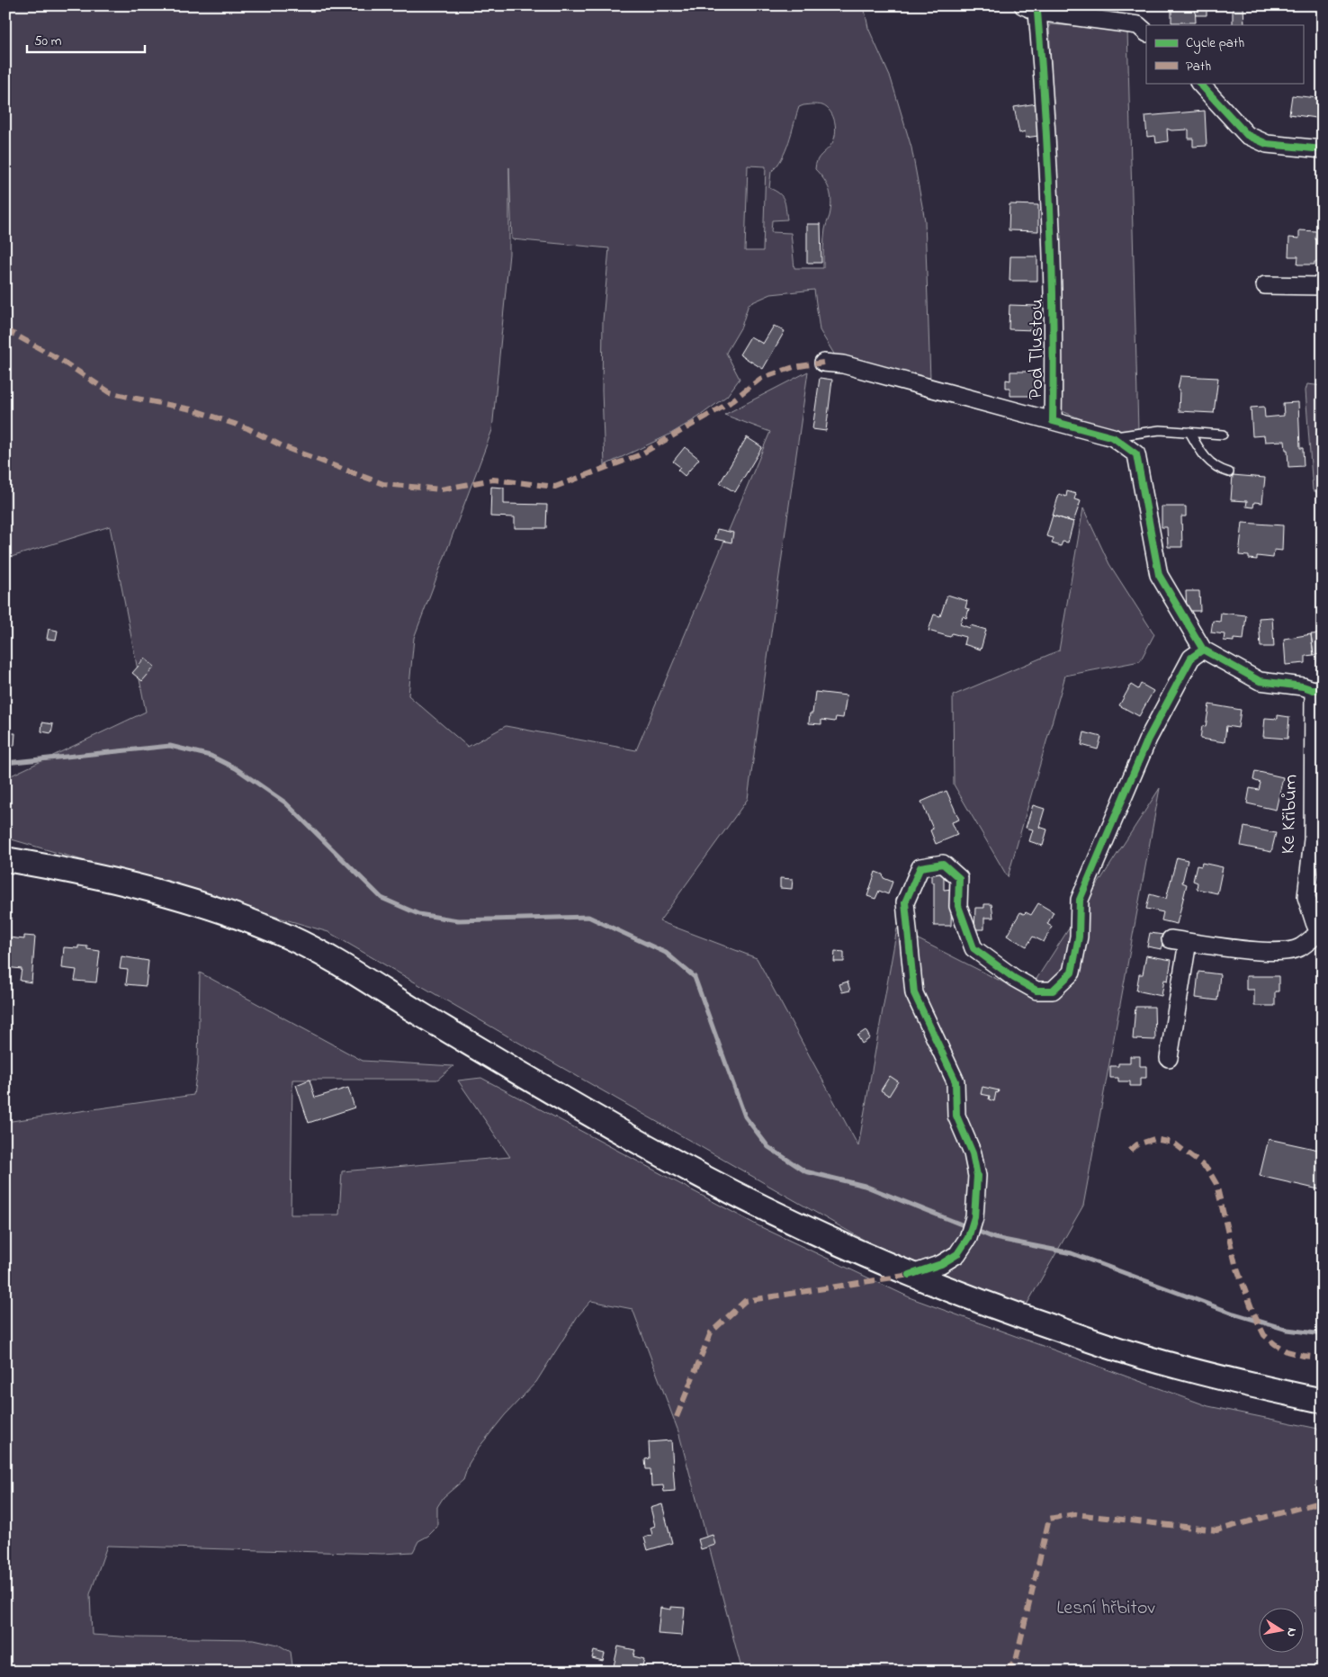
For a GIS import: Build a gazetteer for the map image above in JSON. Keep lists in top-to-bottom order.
{
  "streets": {
    "street": ["Pod Tlustou", "Ke Křibům"]
  },
  "parks": ["Lesní hřbitov"],
  "legend": ["Cycle path", "Path"],
  "scale_bar": "50 m",
  "north": "right"
}
